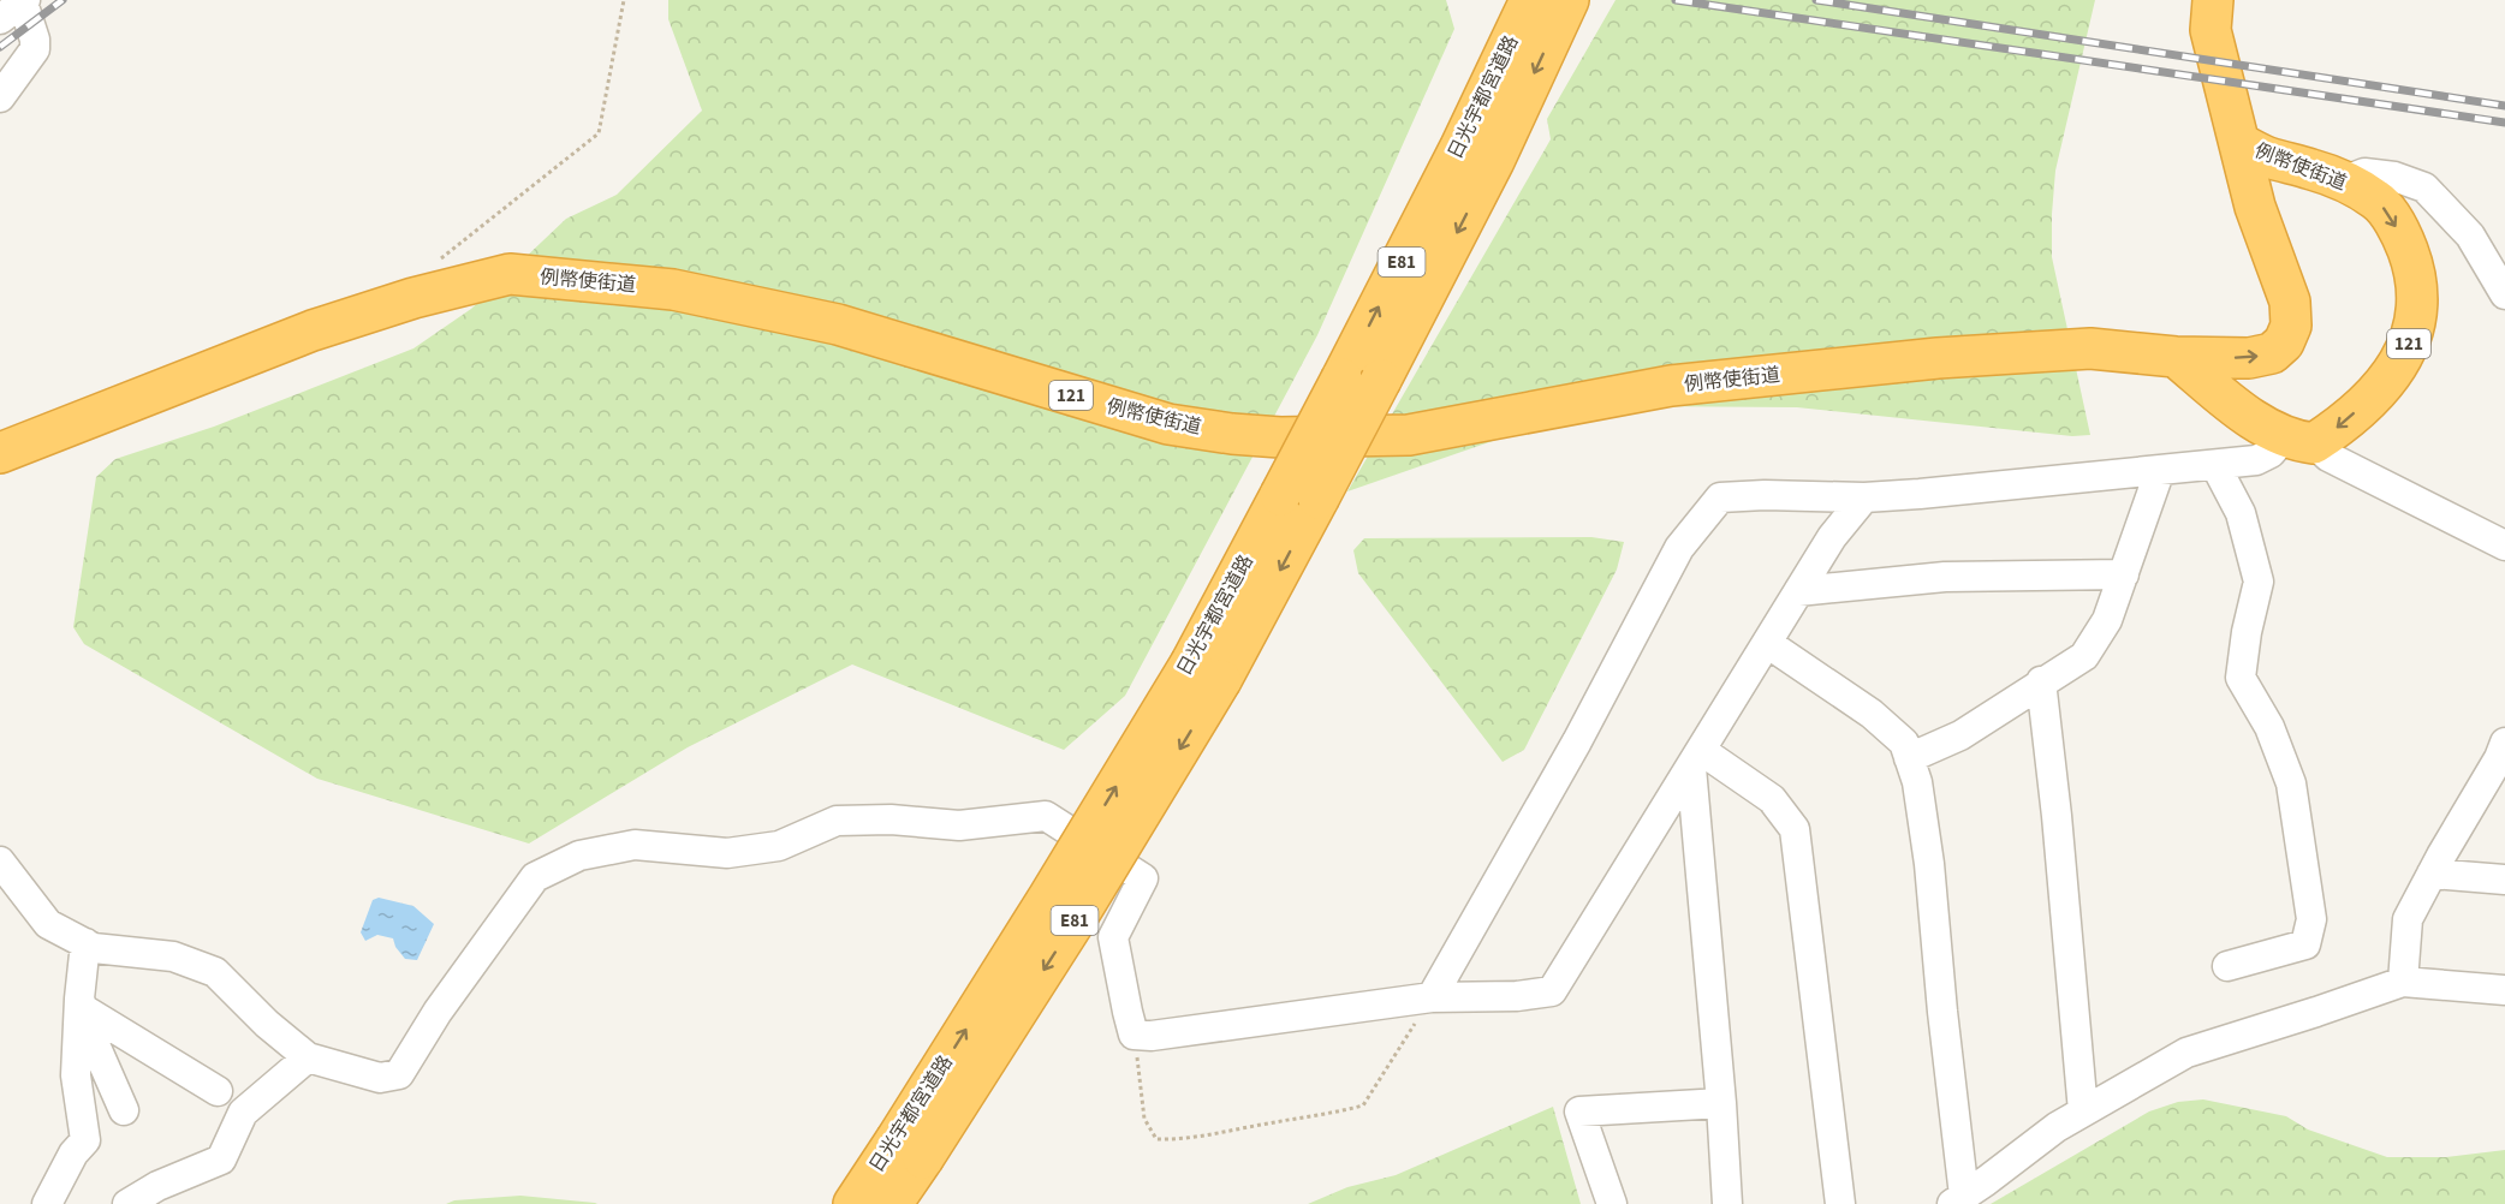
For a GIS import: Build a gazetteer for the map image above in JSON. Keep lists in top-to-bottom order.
{
  "streets": {
    "highway": [
      "日光宇都宮道路",
      "例幣使街道",
      "E81",
      "121"
    ]
  }
}
